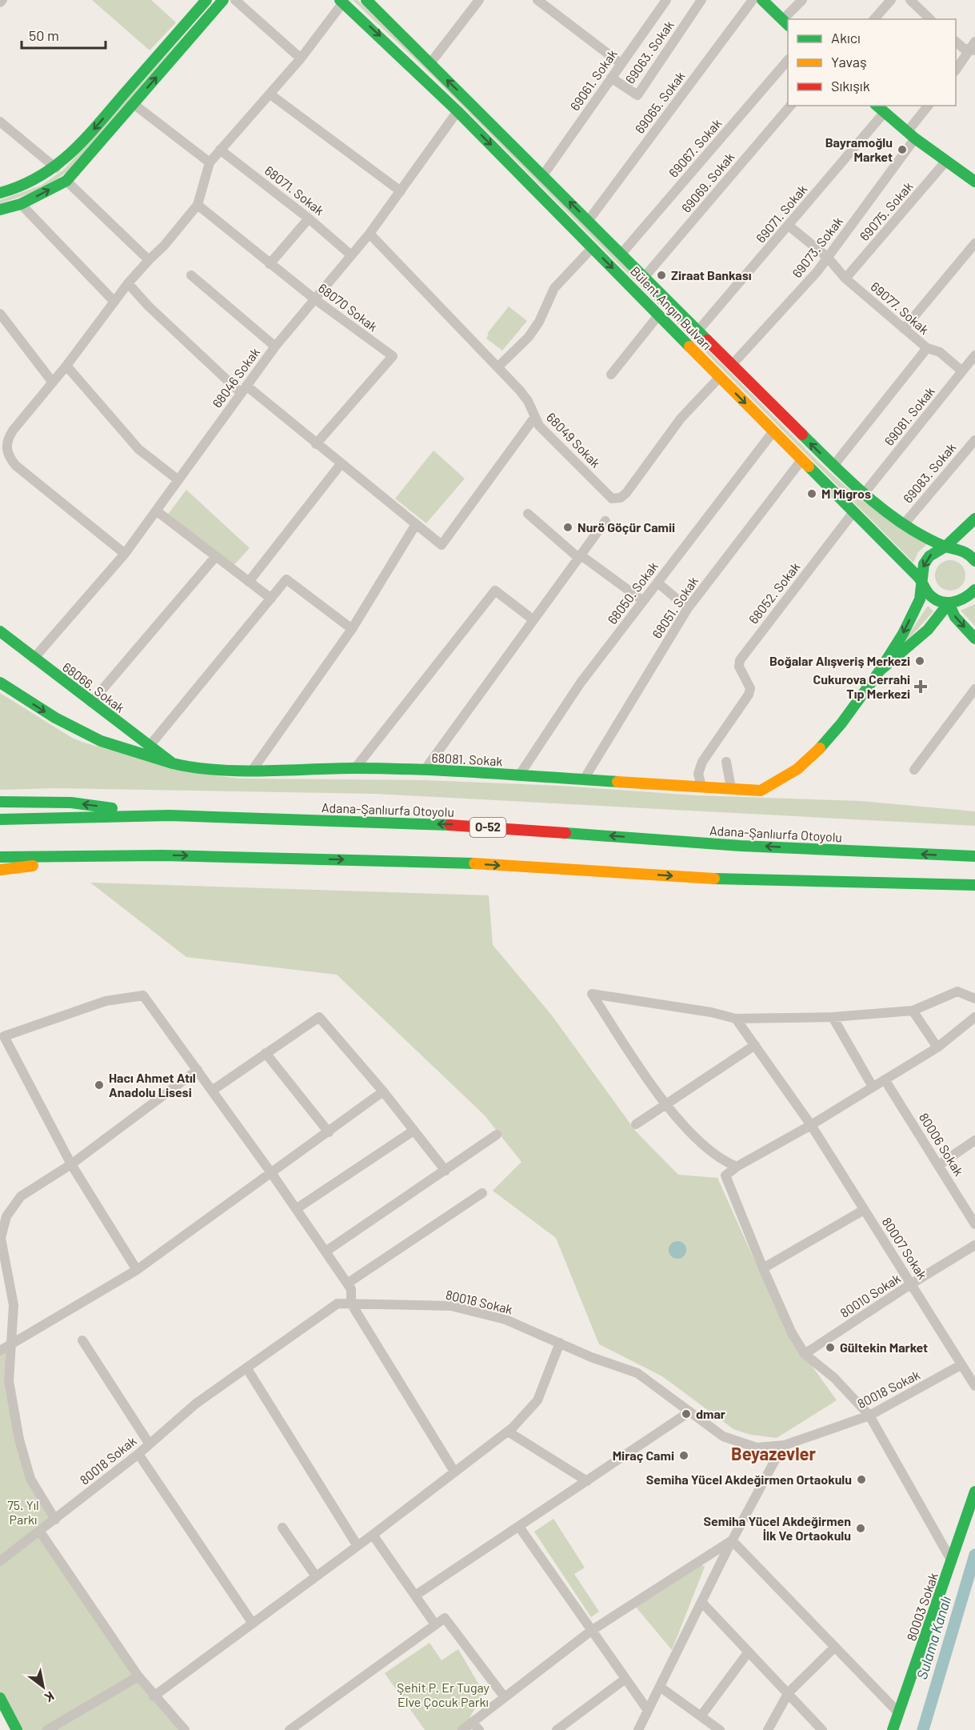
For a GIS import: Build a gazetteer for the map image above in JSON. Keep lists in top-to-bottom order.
{
  "streets": {
    "main road": [
      "Bülent Angın Bulvarı",
      "68066. Sokak",
      "68081. Sokak",
      "Adana-Şanlıurfa Otoyolu",
      "O-52",
      "80003 Sokak"
    ],
    "street": [
      "69063. Sokak",
      "69061. Sokak",
      "69065. Sokak",
      "69067. Sokak",
      "69069. Sokak",
      "68071. Sokak",
      "69075. Sokak",
      "69071. Sokak",
      "69073. Sokak",
      "68070 Sokak",
      "69077. Sokak",
      "68046 Sokak",
      "69081. Sokak",
      "68049 Sokak",
      "69083. Sokak",
      "68050. Sokak",
      "68052. Sokak",
      "68051. Sokak",
      "80006 Sokak",
      "80007 Sokak",
      "80010 Sokak",
      "80018 Sokak"
    ]
  },
  "crossings": [
    ["69063. Sokak", "69061. Sokak"],
    ["69061. Sokak", "Bülent Angın Bulvarı"],
    ["69065. Sokak", "Bülent Angın Bulvarı"],
    ["69067. Sokak", "Bülent Angın Bulvarı"],
    ["69069. Sokak", "Bülent Angın Bulvarı"],
    ["68071. Sokak", "68046 Sokak"],
    ["69075. Sokak", "69077. Sokak"],
    ["69071. Sokak", "Bülent Angın Bulvarı"],
    ["69071. Sokak", "69077. Sokak"],
    ["69073. Sokak", "Bülent Angın Bulvarı"],
    ["69073. Sokak", "69077. Sokak"],
    ["68070 Sokak", "68046 Sokak"],
    ["Bülent Angın Bulvarı", "69077. Sokak"],
    ["Bülent Angın Bulvarı", "68046 Sokak"],
    ["Bülent Angın Bulvarı", "69081. Sokak"],
    ["Bülent Angın Bulvarı", "68049 Sokak"],
    ["Bülent Angın Bulvarı", "69083. Sokak"],
    ["Bülent Angın Bulvarı", "68050. Sokak"],
    ["Bülent Angın Bulvarı", "68052. Sokak"],
    ["Bülent Angın Bulvarı", "68051. Sokak"],
    ["68046 Sokak", "68049 Sokak"],
    ["68046 Sokak", "68066. Sokak"],
    ["68050. Sokak", "68081. Sokak"],
    ["68052. Sokak", "68081. Sokak"],
    ["68051. Sokak", "68081. Sokak"],
    ["68066. Sokak", "68081. Sokak"],
    ["80007 Sokak", "80010 Sokak"],
    ["80007 Sokak", "80018 Sokak"]
  ],
  "districts": ["Beyazevler"],
  "water": ["Sulama Kanalı"],
  "parks": ["75. Yıl Parkı", "Şehit P. Er Tugay Elve Çocuk Parkı"],
  "places": {
    "other": [
      "Bayramoğlu Market",
      "Ziraat Bankası",
      "M Migros",
      "Nurö Göçür Camii",
      "Boğalar Alışveriş Merkezi",
      "Hacı Ahmet Atıl Anadolu Lisesi",
      "Gültekin Market",
      "dmar",
      "Miraç Cami",
      "Semiha Yücel Akdeğirmen Ortaokulu",
      "Semiha Yücel Akdeğirmen İlk Ve Ortaokulu"
    ],
    "health": ["Cukurova Cerrahi Tıp Merkezi"]
  },
  "legend": ["Akıcı", "Yavaş", "Sıkışık"],
  "scale_bar": "50 m",
  "north": "bottom right"
}
